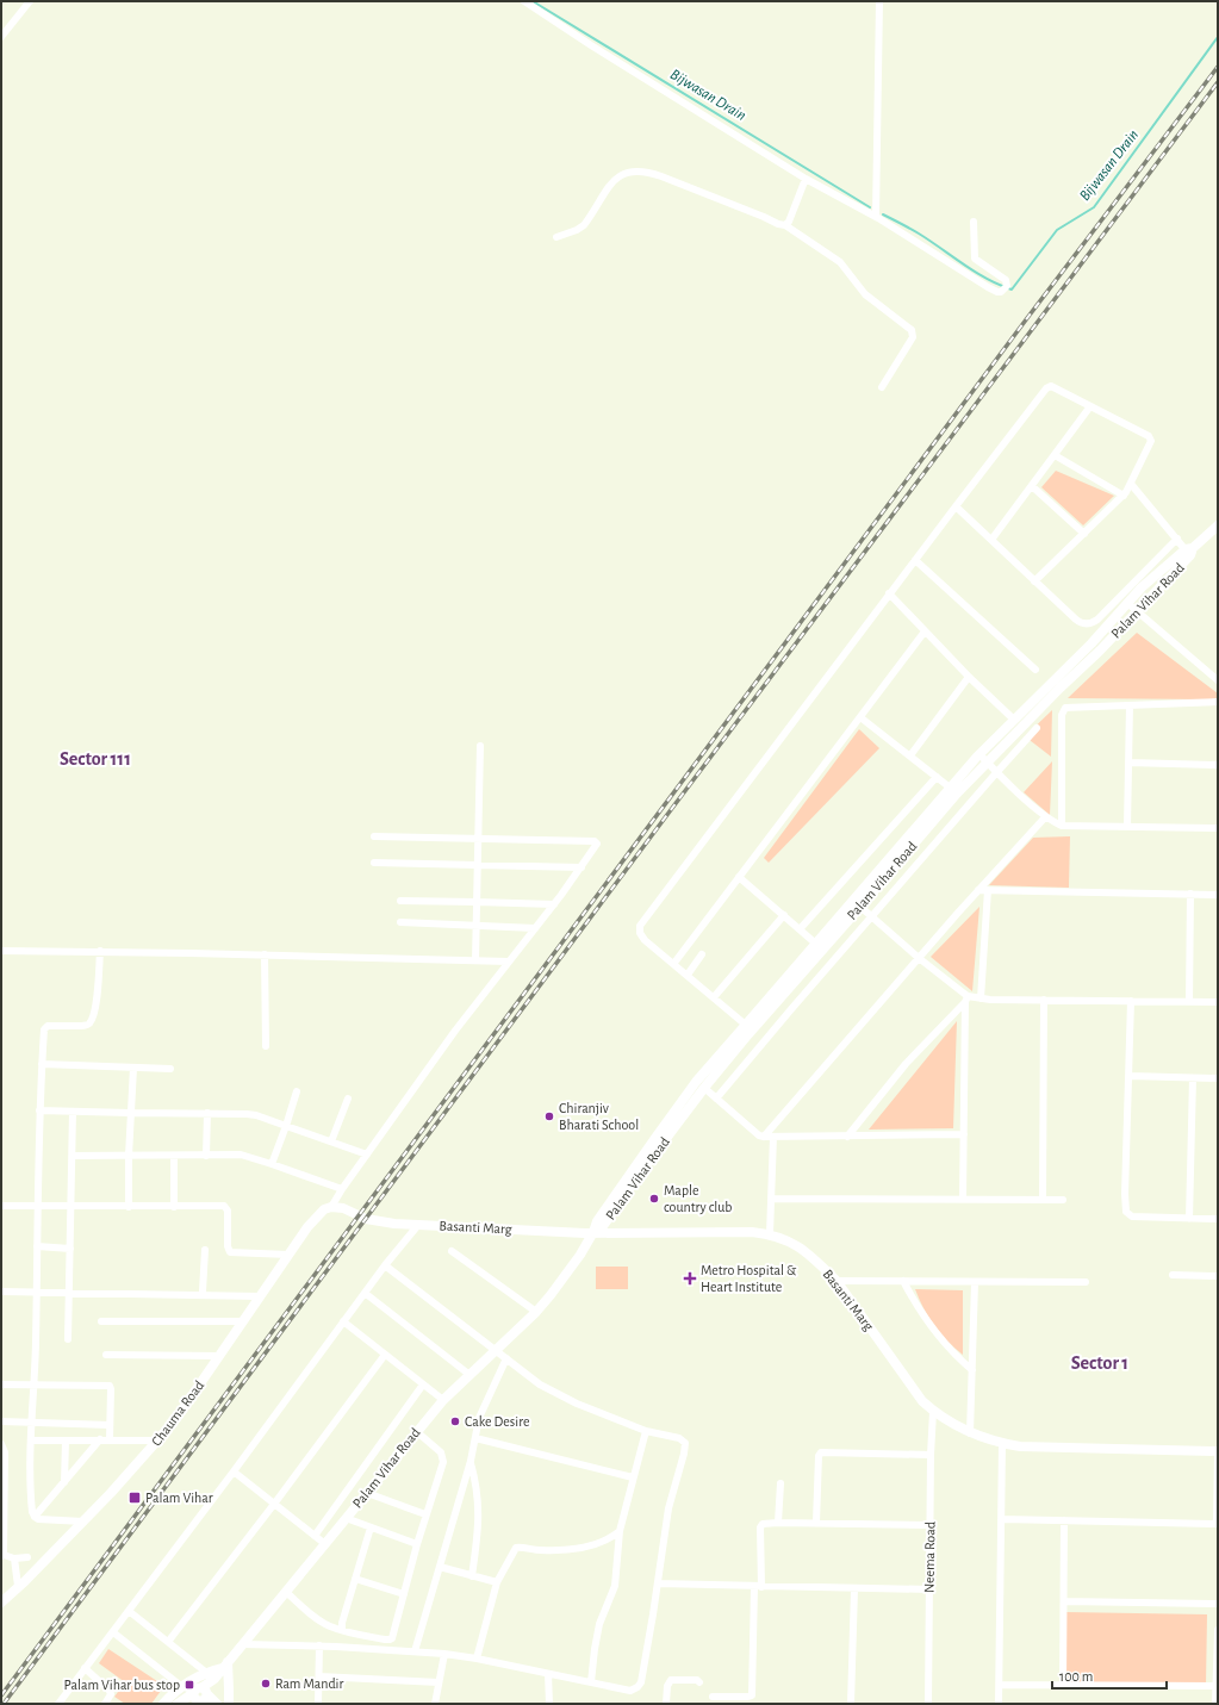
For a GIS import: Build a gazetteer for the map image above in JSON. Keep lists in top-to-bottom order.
{
  "streets": {
    "street": [
      "Palam Vihar Road",
      "Basanti Marg",
      "Chauma Road",
      "Neema Road"
    ]
  },
  "crossings": [
    ["Palam Vihar Road", "Basanti Marg"],
    ["Basanti Marg", "Chauma Road"],
    ["Basanti Marg", "Neema Road"]
  ],
  "districts": ["Sector 111", "Sector 1"],
  "water": ["Bijwasan Drain"],
  "places": {
    "other": [
      "Chiranjiv Bharati School",
      "Maple country club",
      "Cake Desire",
      "Ram Mandir"
    ],
    "health": ["Metro Hospital & Heart Institute"],
    "transit": ["Palam Vihar", "Palam Vihar bus stop"]
  },
  "scale_bar": "100 m"
}
